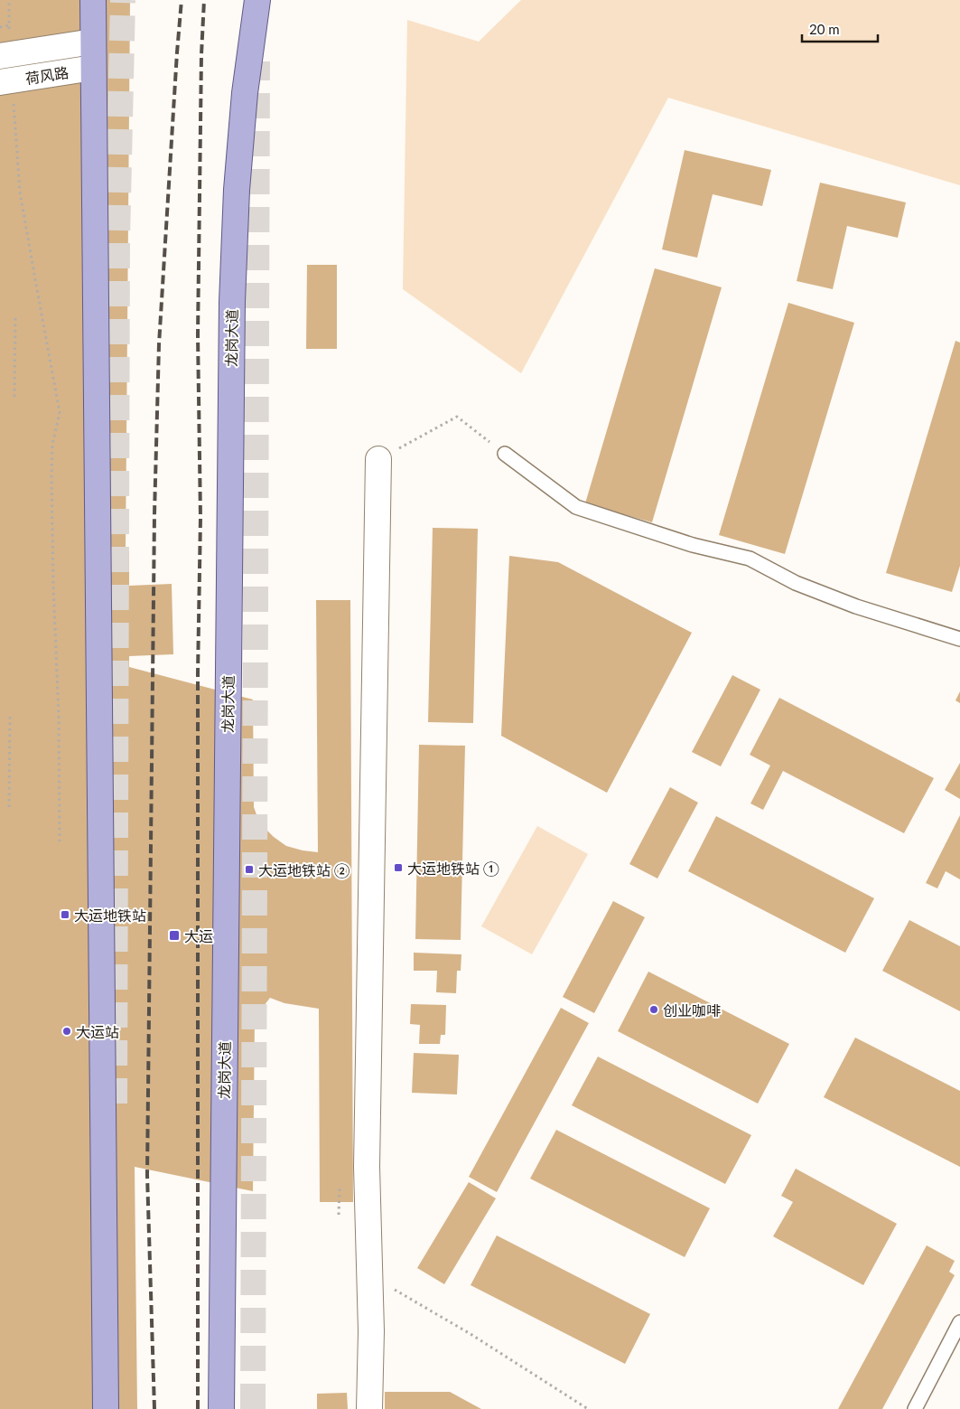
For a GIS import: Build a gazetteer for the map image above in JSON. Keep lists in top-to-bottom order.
{
  "streets": {
    "main road": ["龙岗大道"],
    "street": ["荷风路"]
  },
  "places": {
    "transit": [
      "大运地铁站 ①",
      "大运地铁站 ②",
      "大运地铁站",
      "大运"
    ],
    "other": ["创业咖啡", "大运站"]
  },
  "scale_bar": "20 m"
}
